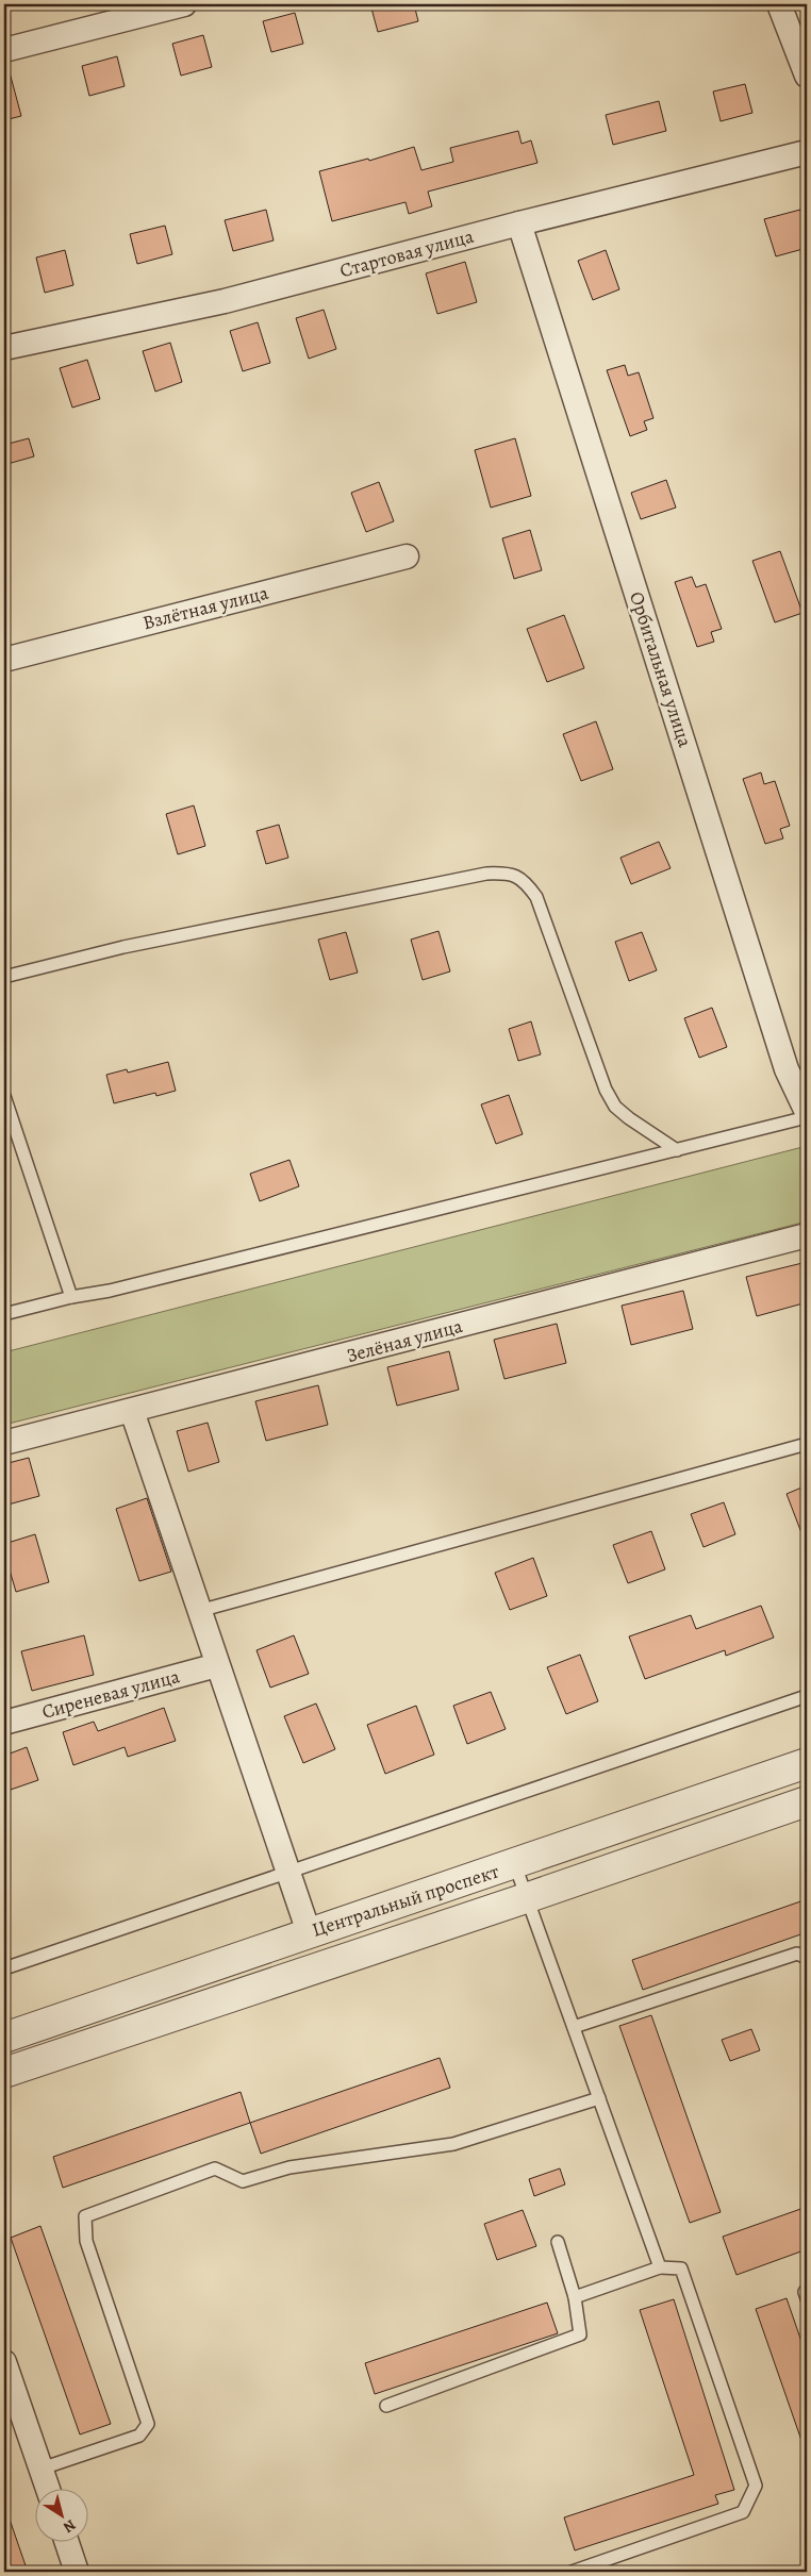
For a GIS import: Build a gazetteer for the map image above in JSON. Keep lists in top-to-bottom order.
{
  "streets": {
    "street": [
      "Стартовая улица",
      "Взлётная улица",
      "Орбитальная улица",
      "Зелёная улица",
      "Сиреневая улица",
      "Центральный проспект"
    ]
  },
  "crossings": [
    ["Стартовая улица", "Орбитальная улица"]
  ],
  "north": "bottom right"
}
